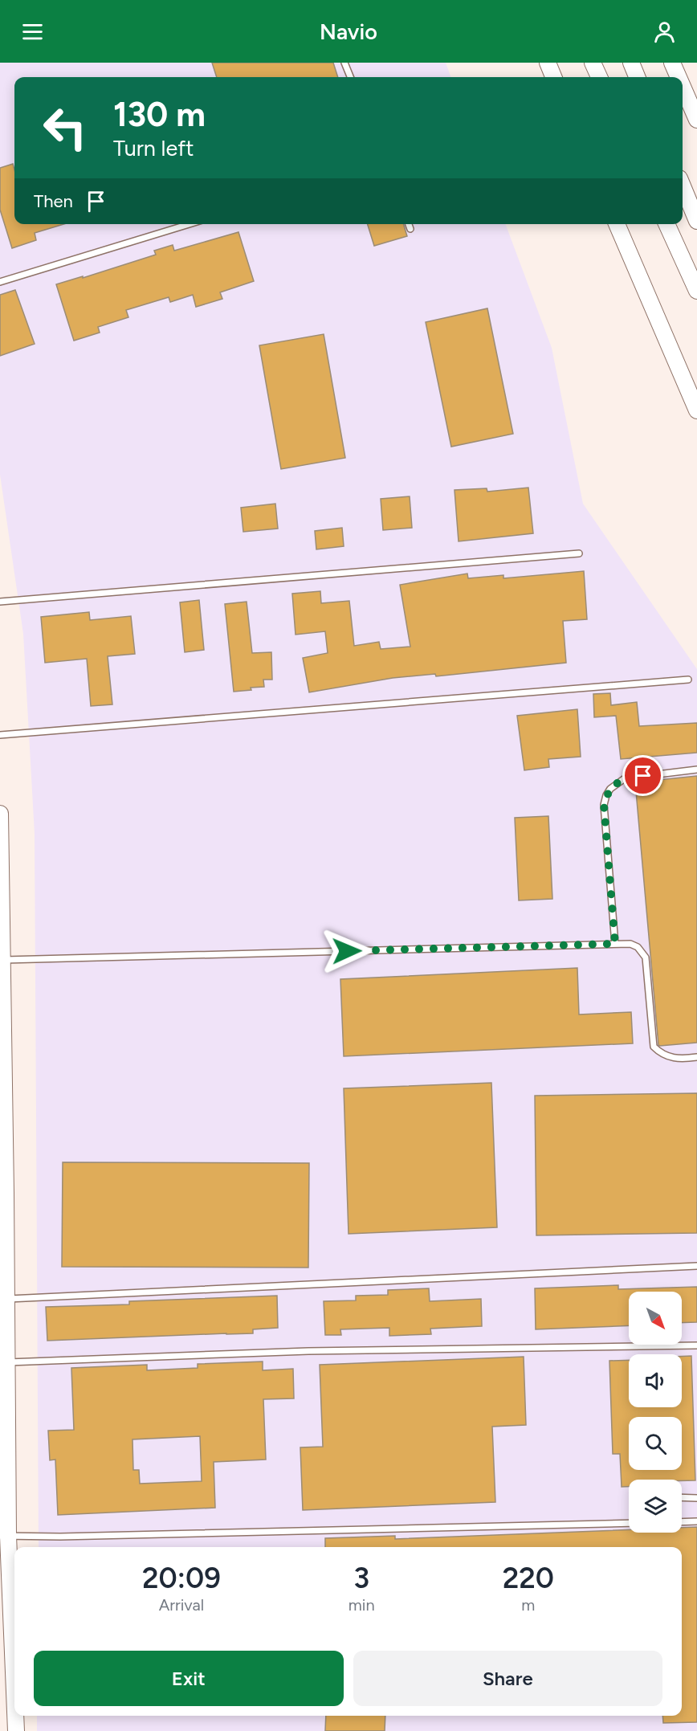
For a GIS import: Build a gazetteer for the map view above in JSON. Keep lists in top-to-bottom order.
{
  "north": "bottom right",
  "page": {
    "header": "Navio",
    "turn": ["130 m", "Turn left"],
    "then": "Then",
    "eta": [
      "20:09",
      "Arrival",
      "3",
      "min",
      "220",
      "m"
    ],
    "buttons": ["Exit", "Share"]
  }
}
